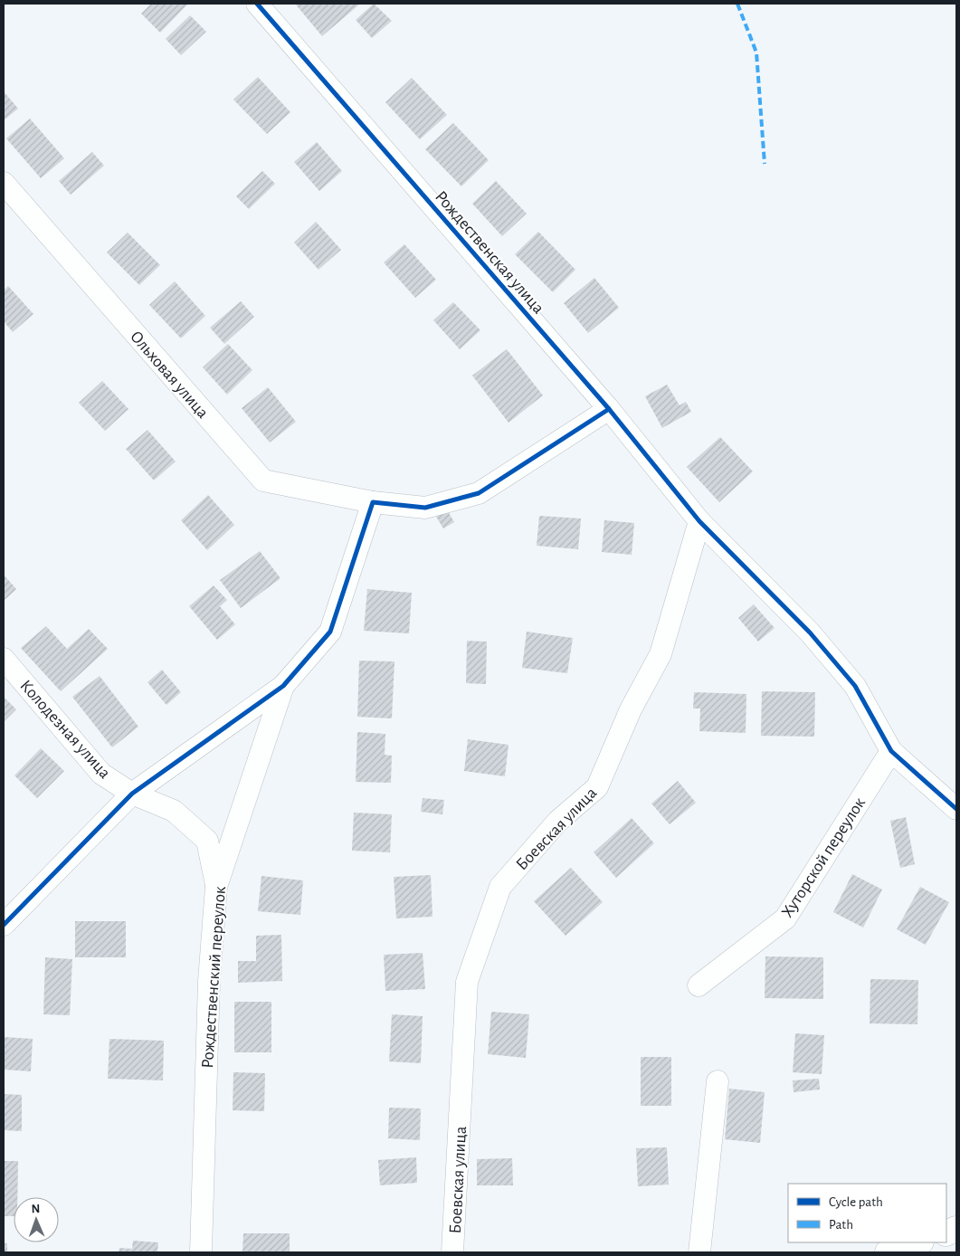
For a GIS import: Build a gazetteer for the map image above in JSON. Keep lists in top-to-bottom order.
{
  "streets": {
    "street": [
      "Рождественская улица",
      "Ольховая улица",
      "Колодезная улица",
      "Боевская улица",
      "Хуторской переулок",
      "Рождественский переулок"
    ]
  },
  "crossings": [
    ["Рождественская улица", "Ольховая улица"],
    ["Рождественская улица", "Боевская улица"],
    ["Рождественская улица", "Хуторской переулок"],
    ["Колодезная улица", "Рождественский переулок"]
  ],
  "legend": ["Cycle path", "Path"],
  "north": "top"
}
